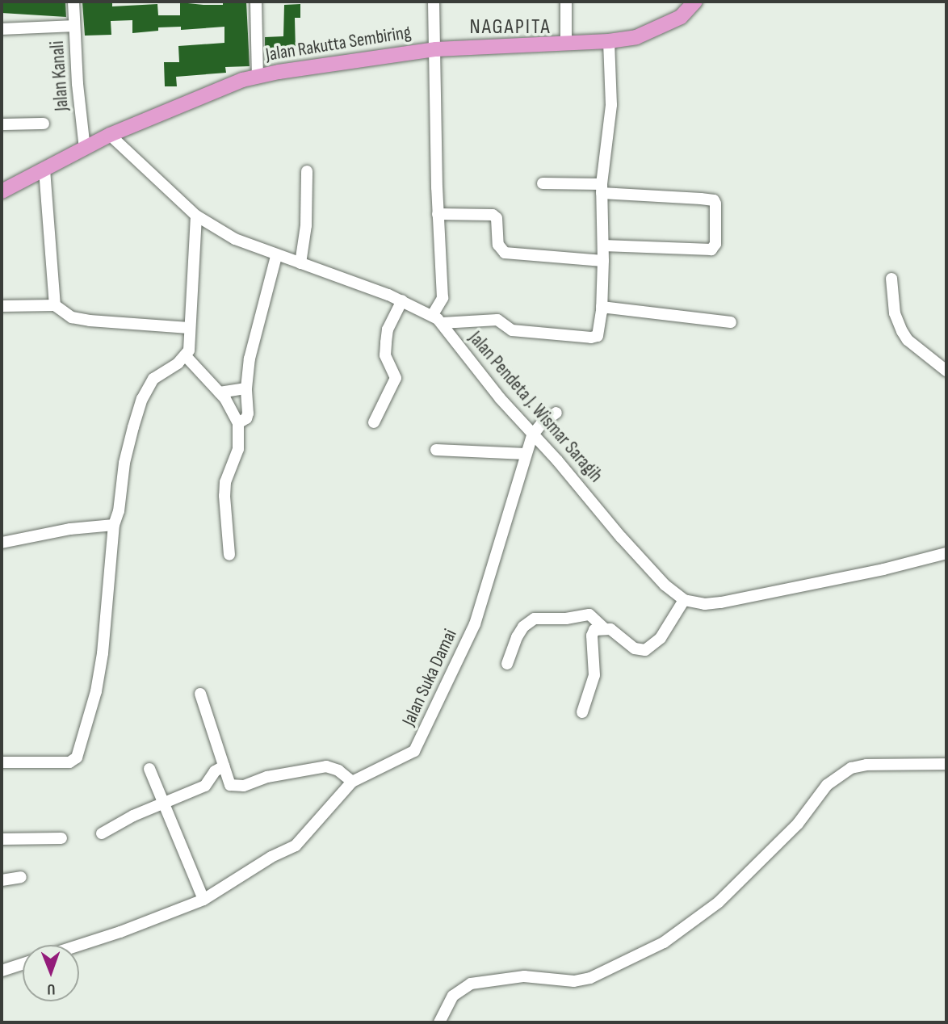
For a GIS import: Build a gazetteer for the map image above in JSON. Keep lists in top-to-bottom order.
{
  "streets": {
    "main road": ["Jalan Rakutta Sembiring"],
    "street": ["Jalan Kanali", "Jalan Pendeta J. Wismar Saragih", "Jalan Suka Damai"]
  },
  "crossings": [
    ["Jalan Rakutta Sembiring", "Jalan Kanali"],
    ["Jalan Rakutta Sembiring", "Jalan Pendeta J. Wismar Saragih"],
    ["Jalan Pendeta J. Wismar Saragih", "Jalan Suka Damai"]
  ],
  "districts": ["NAGAPITA"],
  "north": "bottom"
}
